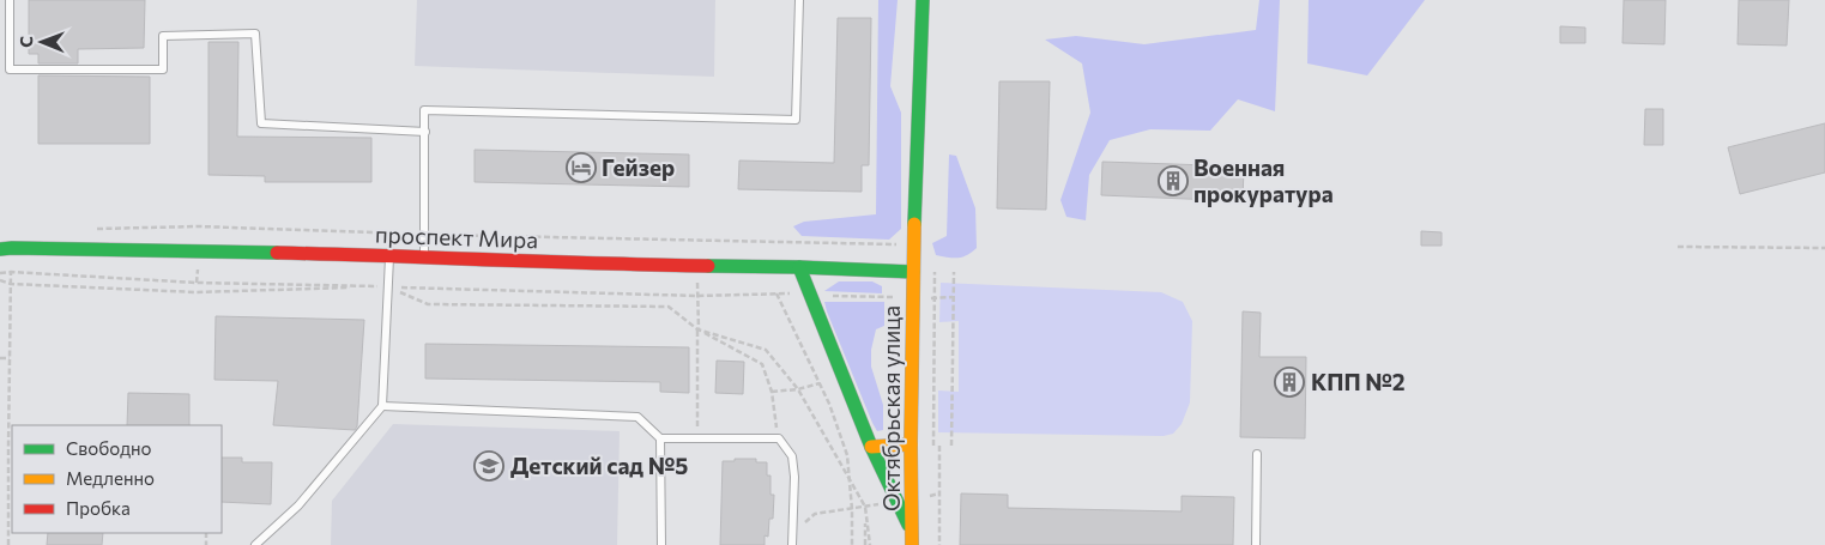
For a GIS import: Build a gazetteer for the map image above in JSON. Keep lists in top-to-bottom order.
{
  "streets": {
    "street": ["проспект Мира", "Октябрьская улица"]
  },
  "crossings": [
    ["проспект Мира", "Октябрьская улица"]
  ],
  "places": {
    "hotel": ["Гейзер"],
    "building": ["Военная прокуратура", "КПП №2"],
    "school or university": ["Детский сад №5"]
  },
  "legend": ["Свободно", "Медленно", "Пробка"],
  "north": "left"
}
